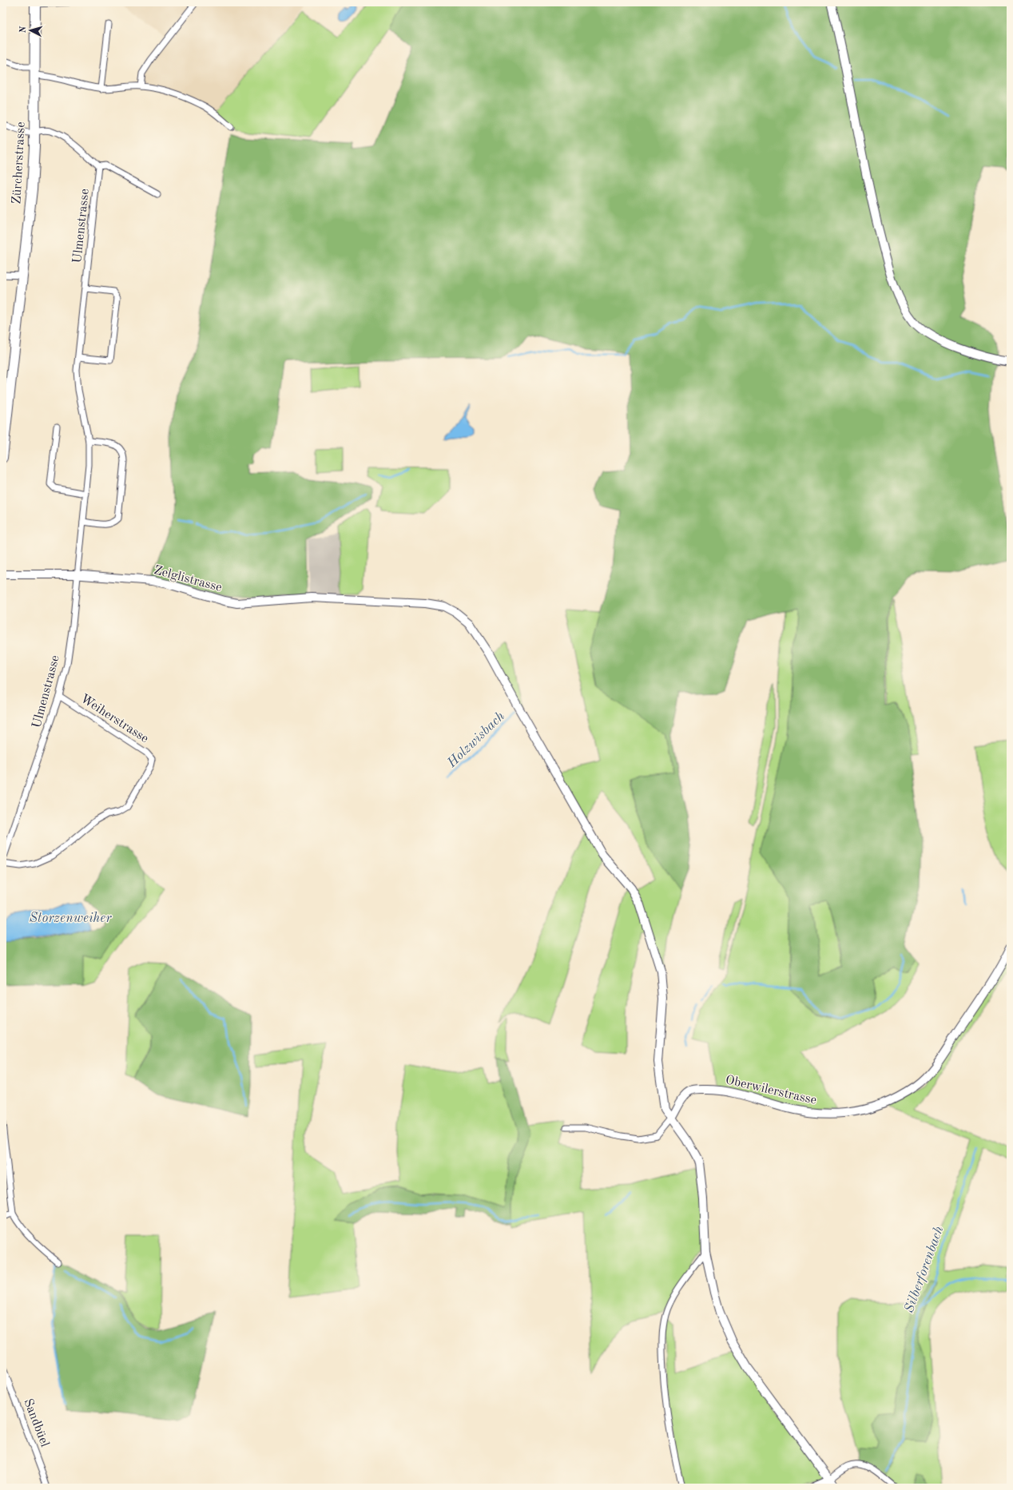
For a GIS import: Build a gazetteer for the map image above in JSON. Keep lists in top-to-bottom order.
{
  "streets": {
    "main road": ["Zürcherstrasse"],
    "street": [
      "Ulmenstrasse",
      "Zelglistrasse",
      "Weiherstrasse",
      "Oberwilerstrasse",
      "Sandbüel"
    ]
  },
  "crossings": [
    ["Ulmenstrasse", "Zelglistrasse"],
    ["Ulmenstrasse", "Weiherstrasse"],
    ["Zelglistrasse", "Oberwilerstrasse"]
  ],
  "water": ["Holzwisbach", "Storzenweiher", "Silberforenbach"],
  "north": "left"
}
